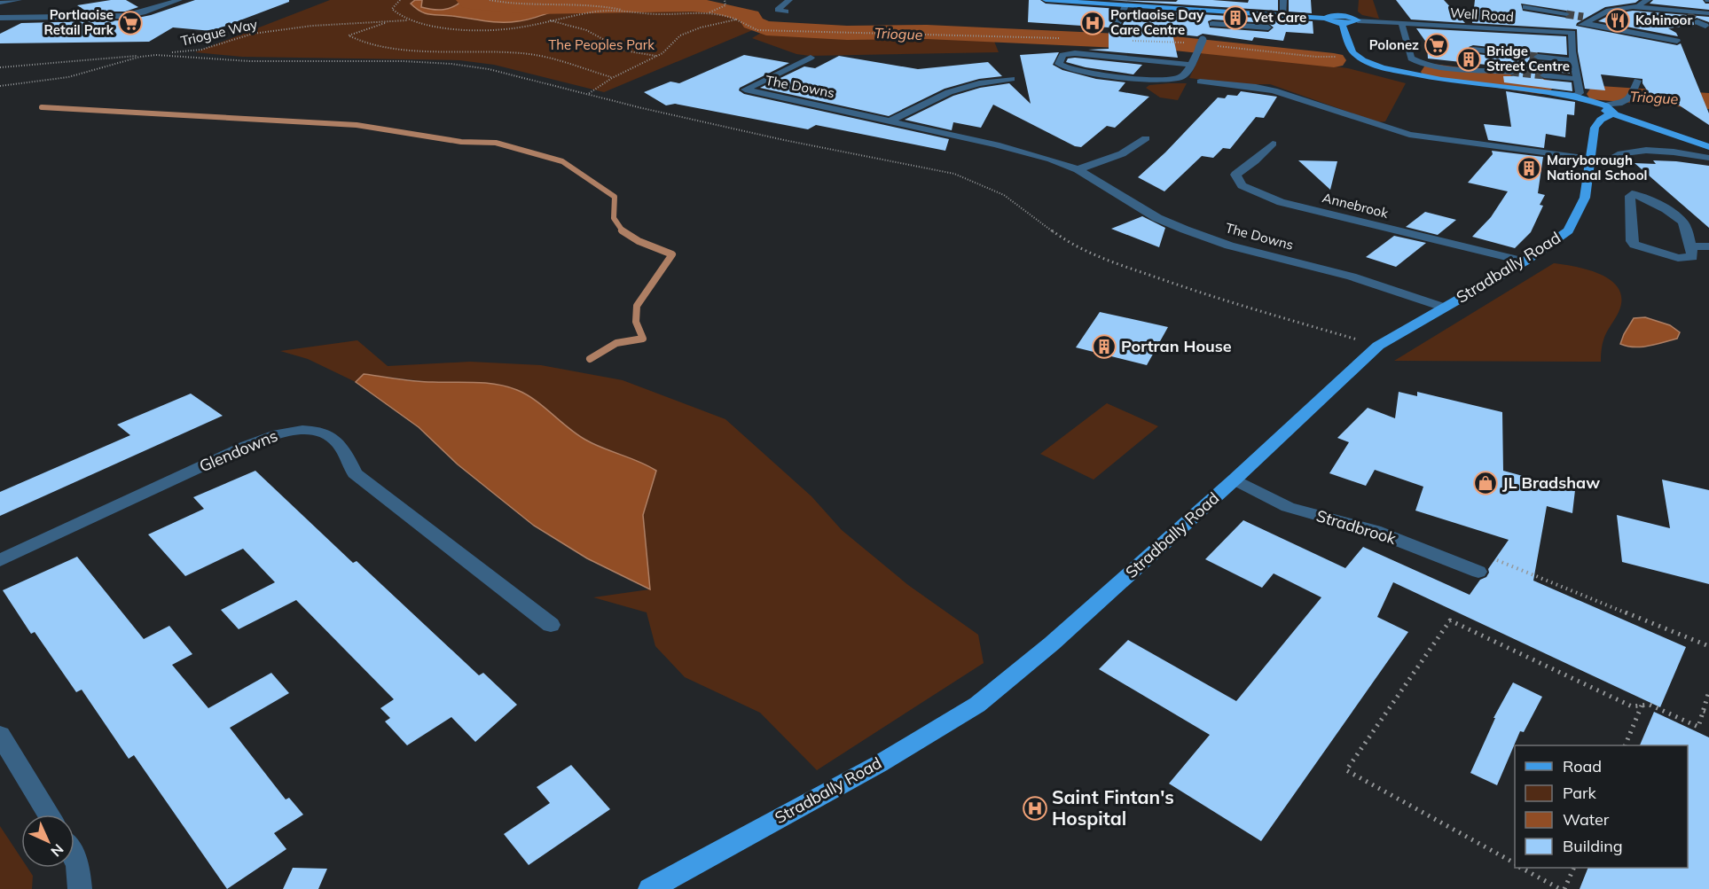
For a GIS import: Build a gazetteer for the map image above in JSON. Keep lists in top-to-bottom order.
{
  "streets": {
    "main road": ["Stradbally Road"],
    "street": [
      "Well Road",
      "The Downs",
      "Annebrook",
      "Glendowns",
      "Stradbrook"
    ],
    "path": ["Triogue Way"]
  },
  "crossings": [
    ["The Downs", "Stradbally Road"],
    ["Annebrook", "Stradbally Road"],
    ["Stradbally Road", "Stradbrook"]
  ],
  "water": ["Triogue"],
  "parks": ["The Peoples Park"],
  "places": {
    "building": [
      "Vet Care",
      "Bridge Street Centre",
      "Maryborough National School",
      "Portran House"
    ],
    "restaurant": ["Kohinoor"],
    "supermarket": ["Portlaoise Retail Park", "Polonez"],
    "hospital": ["Portlaoise Day Care Centre", "Saint Fintan's Hospital"],
    "shop": ["JL Bradshaw"]
  },
  "legend": [
    "Road",
    "Park",
    "Water",
    "Building"
  ],
  "north": "bottom right"
}
